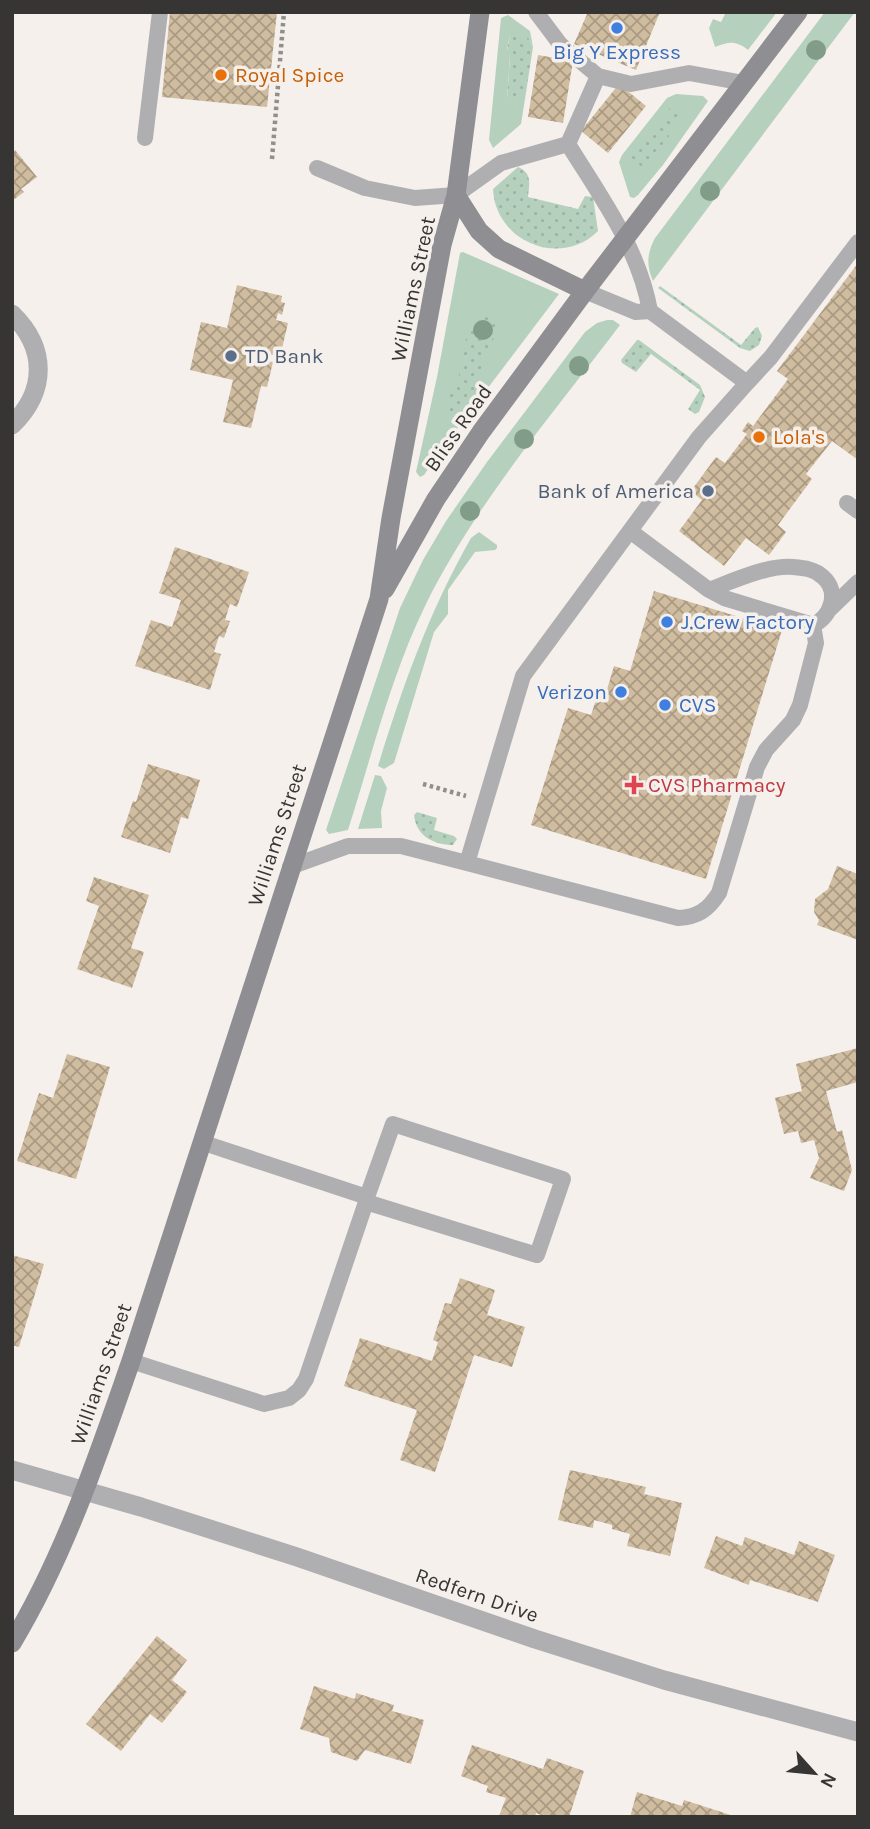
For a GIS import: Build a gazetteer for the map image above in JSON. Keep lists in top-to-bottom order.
{
  "streets": {
    "main road": ["Williams Street", "Bliss Road"],
    "street": ["Redfern Drive"]
  },
  "crossings": [
    ["Williams Street", "Bliss Road"],
    ["Williams Street", "Redfern Drive"]
  ],
  "places": {
    "other": [
      "Big Y Express",
      "Royal Spice",
      "TD Bank",
      "Lola's",
      "Bank of America",
      "J.Crew Factory",
      "Verizon",
      "CVS"
    ],
    "health": ["CVS Pharmacy"]
  },
  "north": "bottom right"
}
